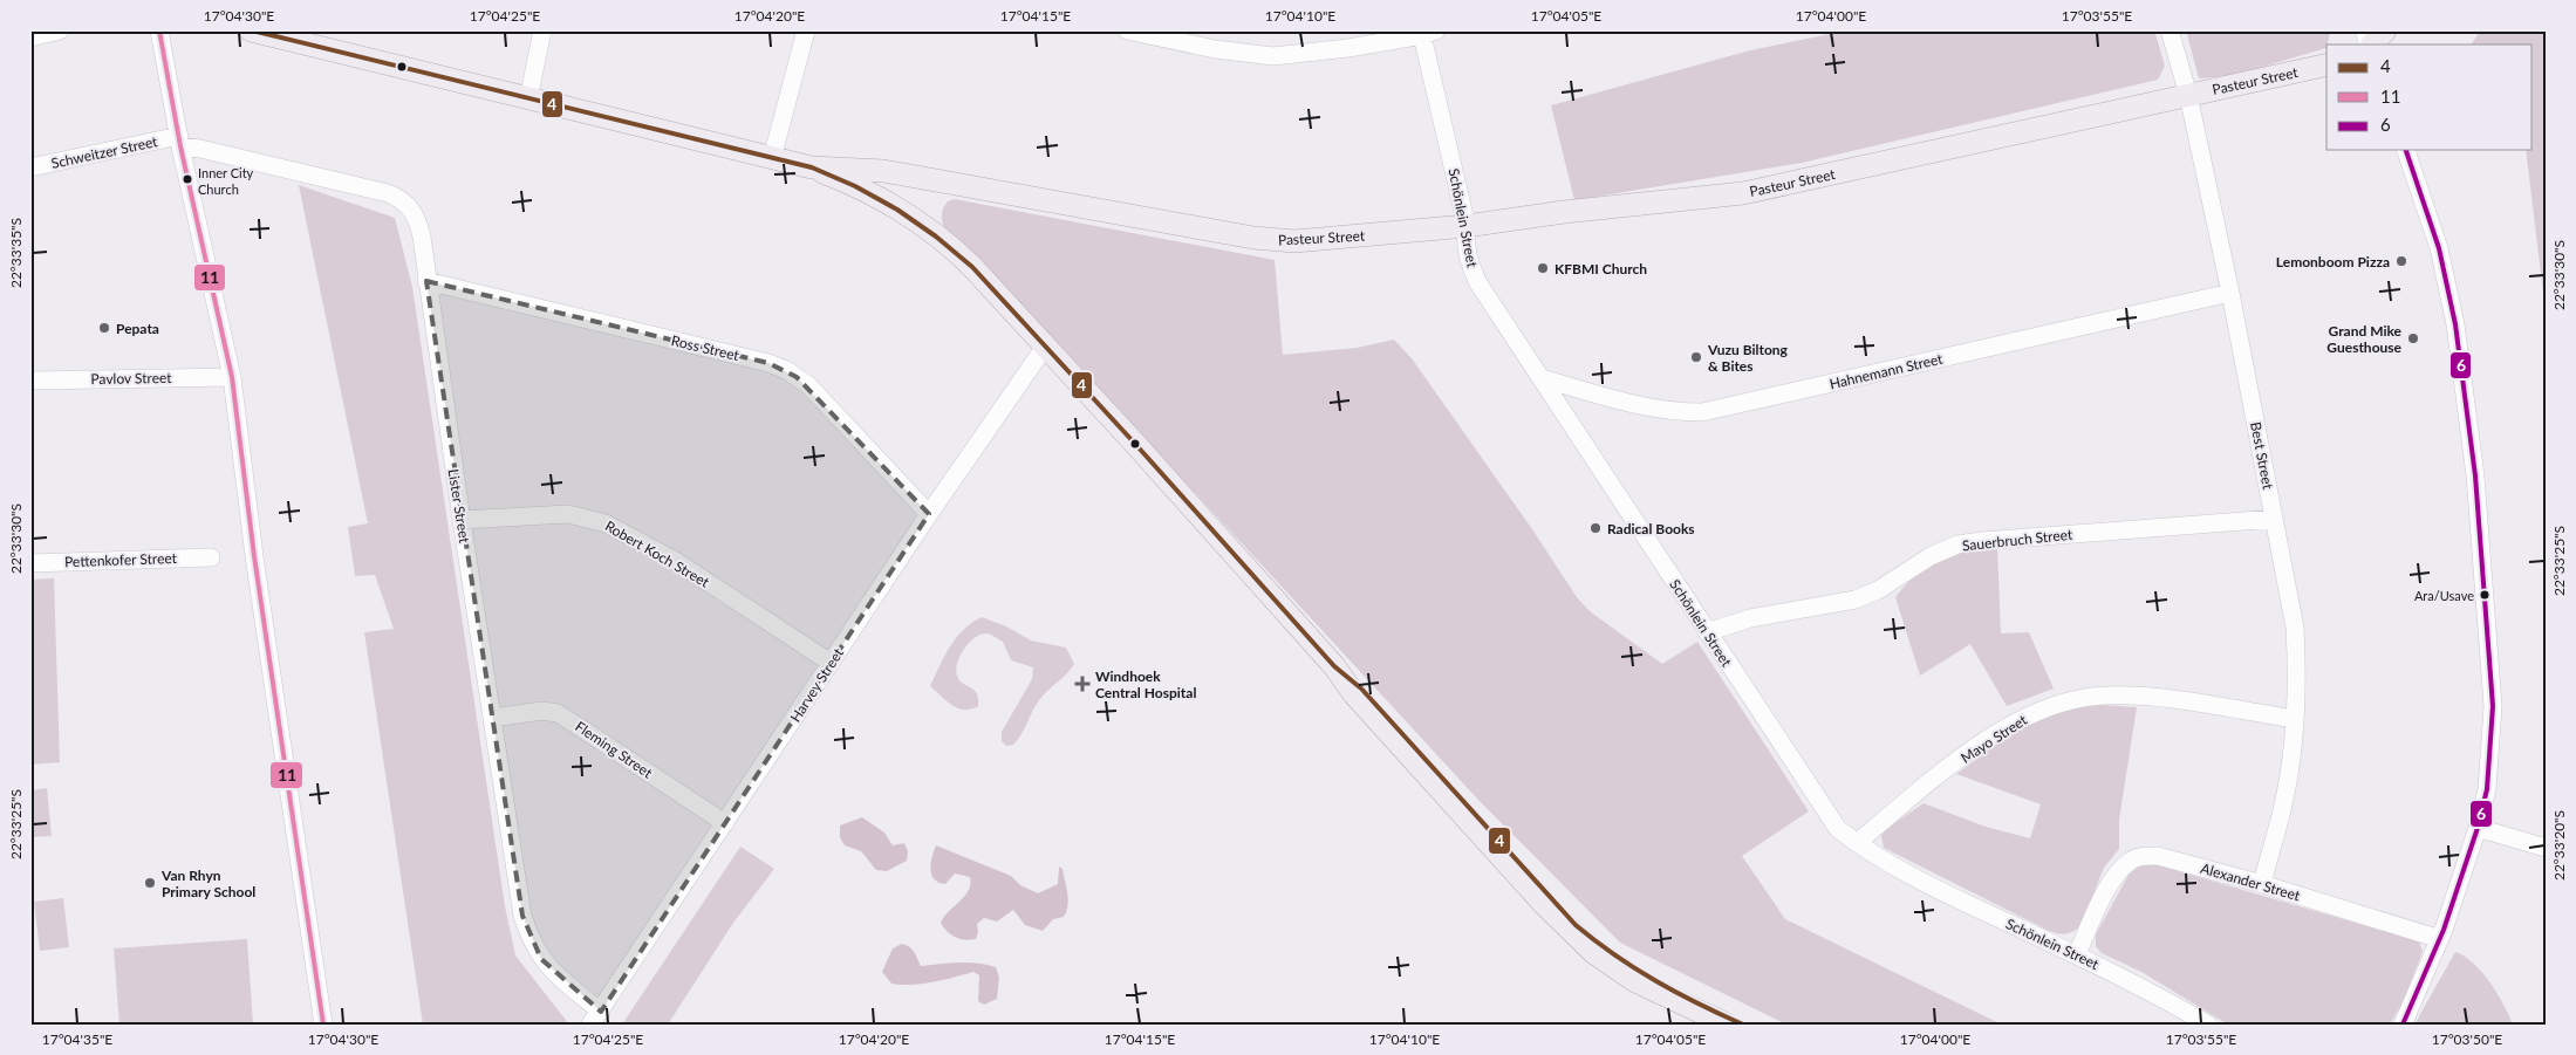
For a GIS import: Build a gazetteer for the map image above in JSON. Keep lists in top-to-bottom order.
{
  "streets": {
    "main road": ["Pasteur Street"],
    "street": [
      "Schweitzer Street",
      "Schönlein Street",
      "Ross Street",
      "Hahnemann Street",
      "Pavlov Street",
      "Best Street",
      "Lister Street",
      "Sauerbruch Street",
      "Robert Koch Street",
      "Pettenkofer Street",
      "Harvey Street",
      "Mayo Street",
      "Fleming Street",
      "Alexander Street"
    ]
  },
  "crossings": [
    ["Pasteur Street", "Schönlein Street"],
    ["Pasteur Street", "Best Street"],
    ["Schweitzer Street", "Lister Street"],
    ["Schönlein Street", "Hahnemann Street"],
    ["Schönlein Street", "Sauerbruch Street"],
    ["Schönlein Street", "Mayo Street"],
    ["Schönlein Street", "Alexander Street"],
    ["Ross Street", "Lister Street"],
    ["Ross Street", "Harvey Street"],
    ["Hahnemann Street", "Best Street"],
    ["Best Street", "Sauerbruch Street"],
    ["Best Street", "Mayo Street"],
    ["Best Street", "Alexander Street"],
    ["Lister Street", "Robert Koch Street"],
    ["Lister Street", "Harvey Street"],
    ["Lister Street", "Fleming Street"],
    ["Robert Koch Street", "Harvey Street"],
    ["Harvey Street", "Fleming Street"]
  ],
  "places": {
    "other": [
      "Inner City Church",
      "Lemonboom Pizza",
      "KFBMI Church",
      "Pepata",
      "Grand Mike Guesthouse",
      "Vuzu Biltong & Bites",
      "Radical Books",
      "Ara/Usave",
      "Van Rhyn Primary School"
    ],
    "health": ["Windhoek Central Hospital"]
  },
  "lines": ["transit line 4", "transit line 11", "transit line 6"],
  "legend": ["4", "11", "6"],
  "coordinates": [
    "17°04'30\"E",
    "17°04'25\"E",
    "17°04'20\"E",
    "17°04'15\"E",
    "17°04'10\"E",
    "17°04'05\"E",
    "17°04'00\"E",
    "17°03'55\"E",
    "22°33'35\"S",
    "22°33'30\"S",
    "22°33'25\"S",
    "22°33'20\"S",
    "17°04'35\"E",
    "17°03'50\"E"
  ]
}
